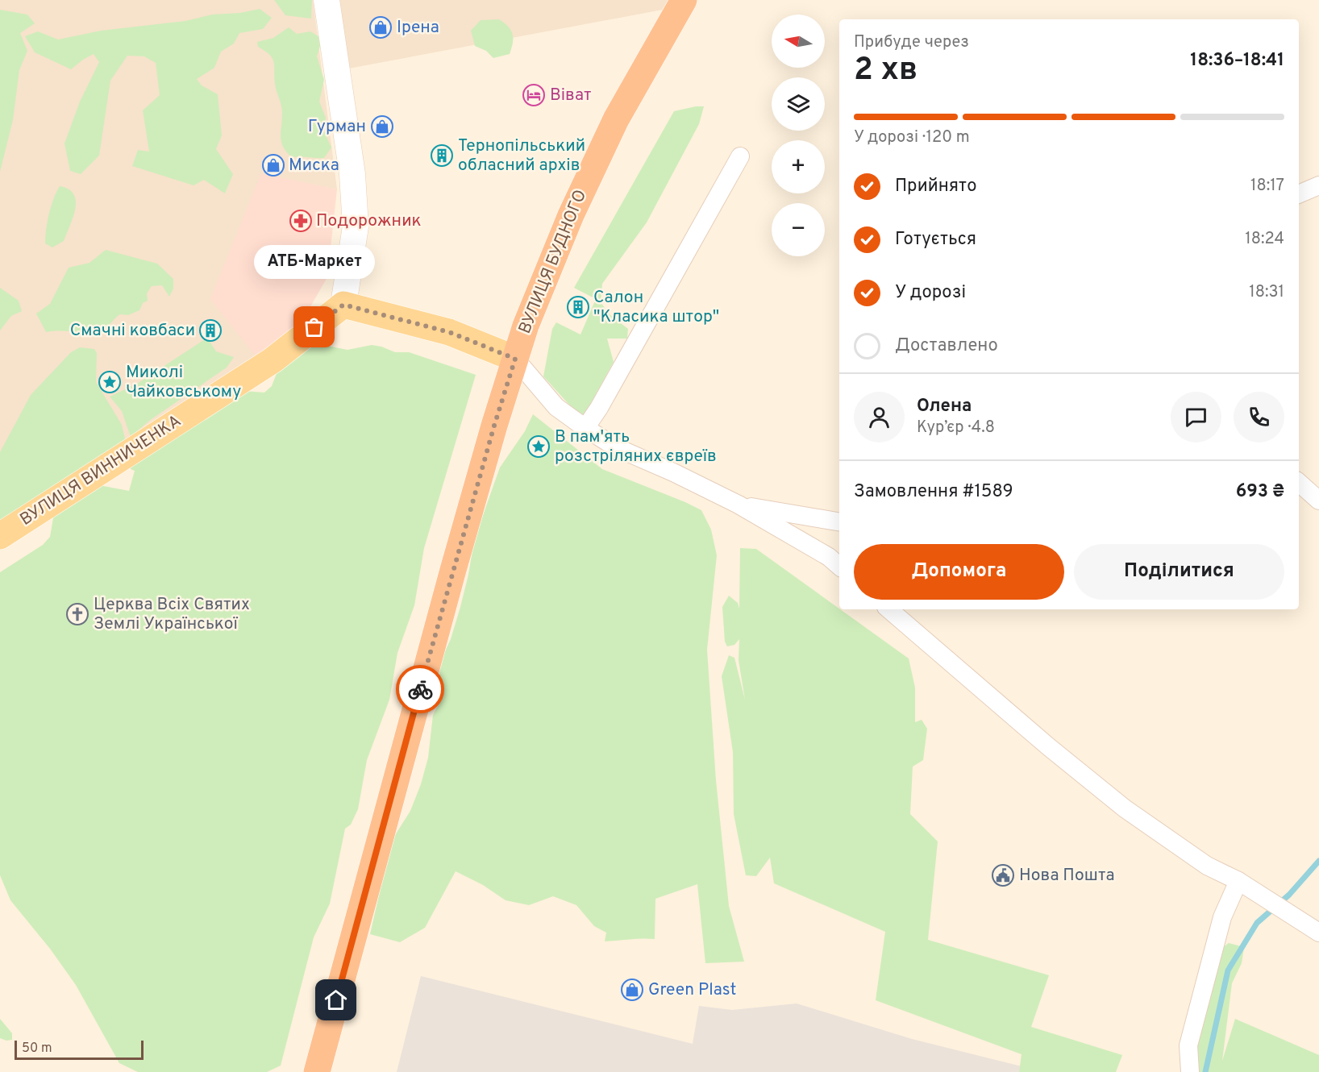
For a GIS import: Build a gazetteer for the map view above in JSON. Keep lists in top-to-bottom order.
{
  "streets": {
    "highway": ["ВУЛИЦЯ БУДНОГО"],
    "main road": ["ВУЛИЦЯ ВИННИЧЕНКА"]
  },
  "places": {
    "shop": [
      "Ірена",
      "Гурман",
      "Миска",
      "Green Plast"
    ],
    "hotel": ["Віват"],
    "building": ["Тернопільський обласний архів", "Салон \"Класика штор\"", "Смачні ковбаси"],
    "pharmacy": ["Подорожник"],
    "other": ["АТБ-Маркет"],
    "place": ["Миколі Чайковському", "В пам'ять розстріляних євреїв"],
    "church": ["Церква Всіх Святих Землі Української"],
    "public building": ["Нова Пошта"]
  },
  "scale_bar": "50 m",
  "north": "left",
  "page": {
    "map_buttons": ["+", "−"],
    "heading": ["2 хв", "Прибуде через", "18:36–18:41"],
    "panel": [
      "Олена",
      "Кур’єр · 4.8",
      "Замовлення #1589",
      "693 ₴"
    ],
    "bar": "У дорозі · 120 m",
    "list": [
      ["Прийнято", "18:17"],
      ["Готується", "18:24"],
      ["У дорозі", "18:31"],
      "Доставлено"
    ],
    "bubble": "АТБ-Маркет",
    "buttons": ["Допомога", "Поділитися"],
    "scale": "50 m"
  }
}
